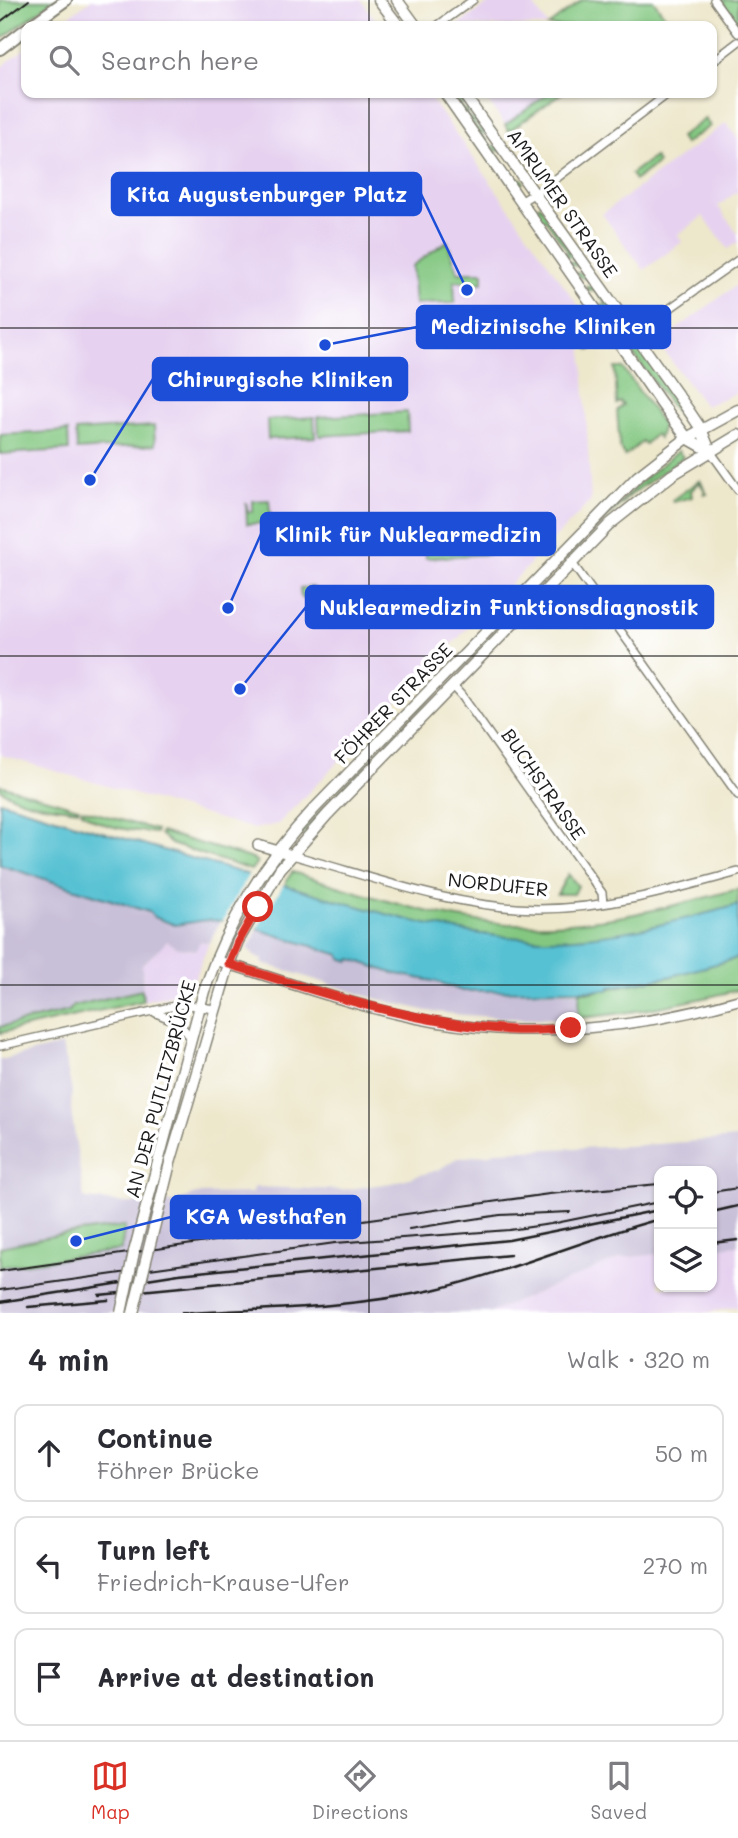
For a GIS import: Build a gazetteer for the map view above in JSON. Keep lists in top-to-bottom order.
{
  "streets": {
    "main road": ["AMRUMER STRASSE", "FÖHRER STRASSE", "AN DER PUTLITZBRÜCKE"],
    "street": ["BUCHSTRASSE", "NORDUFER"]
  },
  "crossings": [
    ["AMRUMER STRASSE", "FÖHRER STRASSE"],
    ["FÖHRER STRASSE", "BUCHSTRASSE"],
    ["FÖHRER STRASSE", "NORDUFER"],
    ["FÖHRER STRASSE", "AN DER PUTLITZBRÜCKE"],
    ["BUCHSTRASSE", "NORDUFER"]
  ],
  "places": [
    "Kita Augustenburger Platz",
    "Medizinische Kliniken",
    "Chirurgische Kliniken",
    "Klinik für Nuklearmedizin",
    "Nuklearmedizin Funktionsdiagnostik",
    "KGA Westhafen"
  ],
  "page": {
    "search": "Search here",
    "heading": ["4 min", "Walk · 320 m"],
    "list": [
      ["Continue", "Föhrer Brücke", "50 m"],
      ["Turn left", "Friedrich-Krause-Ufer", "270 m"],
      "Arrive at destination"
    ],
    "nav": ["Map", "Directions", "Saved"]
  }
}
